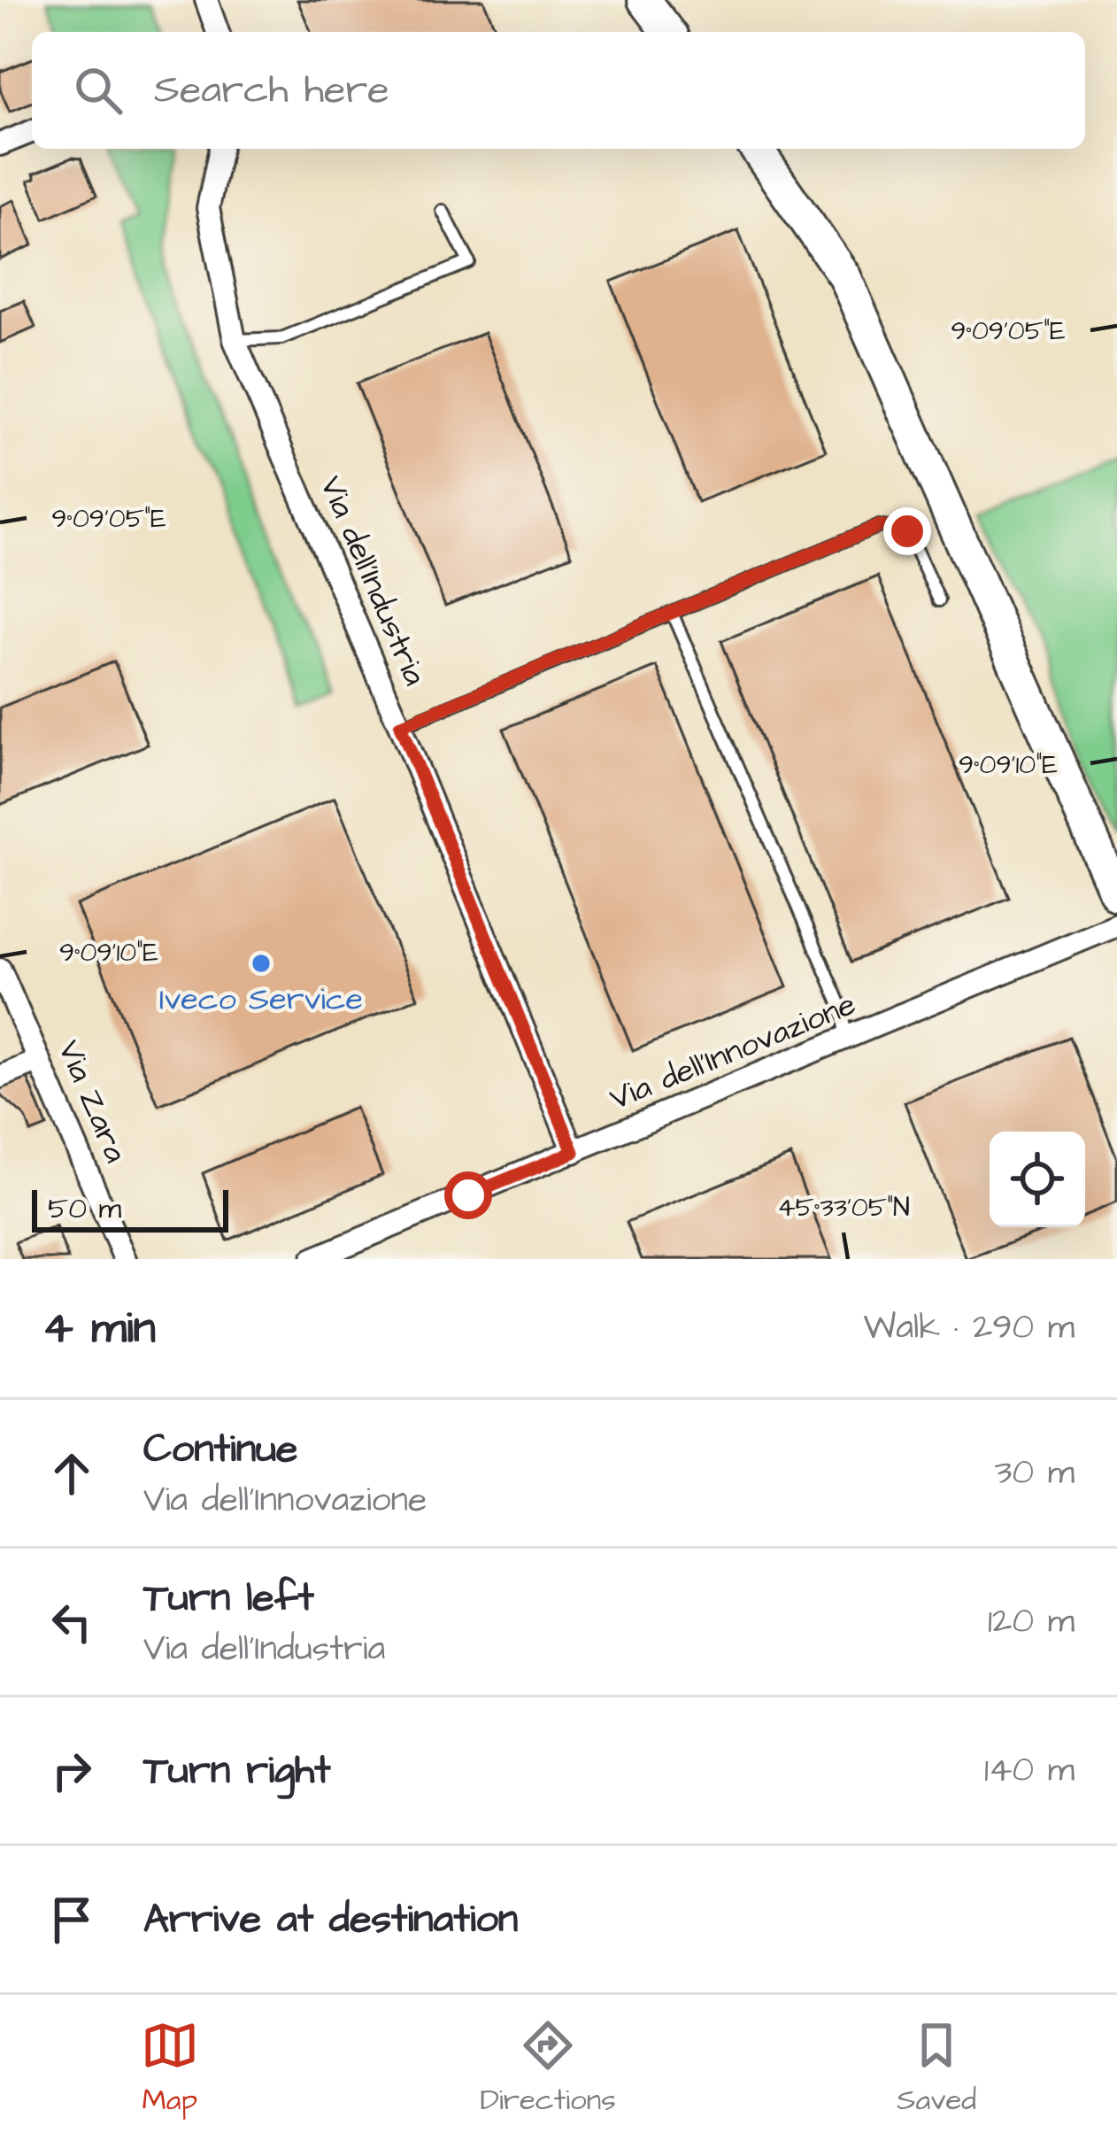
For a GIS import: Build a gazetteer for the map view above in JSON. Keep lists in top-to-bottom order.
{
  "streets": {
    "street": ["Via dell'Industria", "Via dell'Innovazione", "Via Zara"]
  },
  "crossings": [
    ["Via dell'Industria", "Via dell'Innovazione"]
  ],
  "places": ["Iveco Service"],
  "scale_bar": "50 m",
  "page": {
    "search": "Search here",
    "scale": "50 m",
    "heading": ["4 min", "Walk · 290 m"],
    "list": [
      ["Continue", "Via dell'Innovazione", "30 m"],
      ["Turn left", "Via dell'Industria", "120 m"],
      ["Turn right", "140 m"],
      "Arrive at destination"
    ],
    "nav": ["Map", "Directions", "Saved"]
  },
  "coordinates": ["9°09'05\"E", "9°09'10\"E", "45°33'05\"N"]
}
